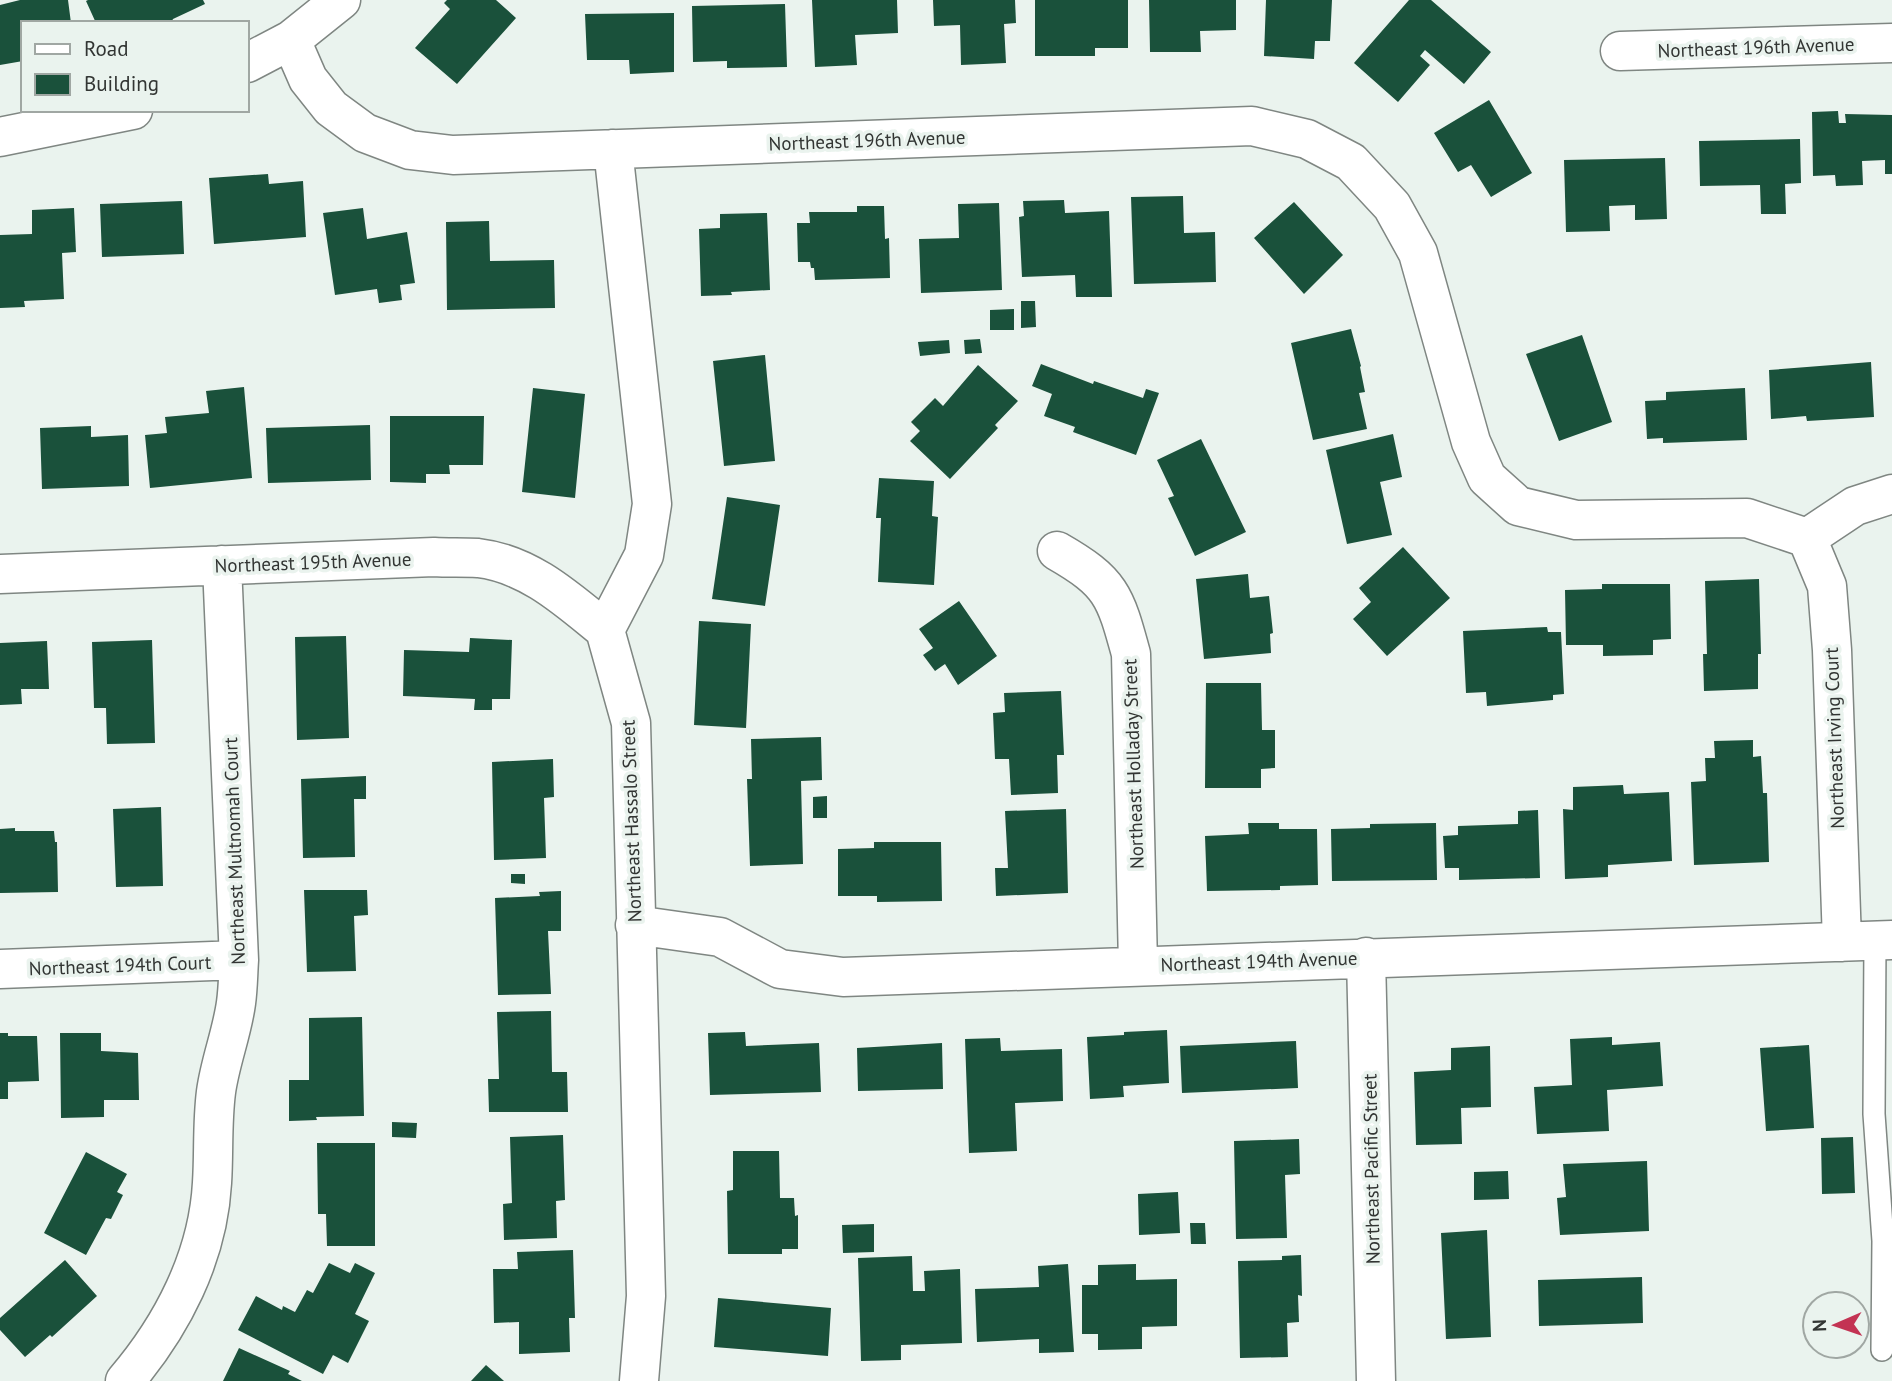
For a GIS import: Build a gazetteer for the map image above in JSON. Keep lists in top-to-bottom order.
{
  "streets": {
    "street": [
      "Northeast 196th Avenue",
      "Northeast 195th Avenue",
      "Northeast Irving Court",
      "Northeast Holladay Street",
      "Northeast Hassalo Street",
      "Northeast Multnomah Court",
      "Northeast 194th Avenue",
      "Northeast 194th Court",
      "Northeast Pacific Street"
    ]
  },
  "crossings": [
    ["Northeast 196th Avenue", "Northeast Irving Court"],
    ["Northeast 195th Avenue", "Northeast Hassalo Street"],
    ["Northeast 195th Avenue", "Northeast Multnomah Court"],
    ["Northeast Irving Court", "Northeast 194th Avenue"],
    ["Northeast Holladay Street", "Northeast 194th Avenue"],
    ["Northeast Hassalo Street", "Northeast 194th Avenue"],
    ["Northeast Multnomah Court", "Northeast 194th Court"],
    ["Northeast 194th Avenue", "Northeast Pacific Street"]
  ],
  "legend": ["Road", "Building"],
  "north": "left"
}
